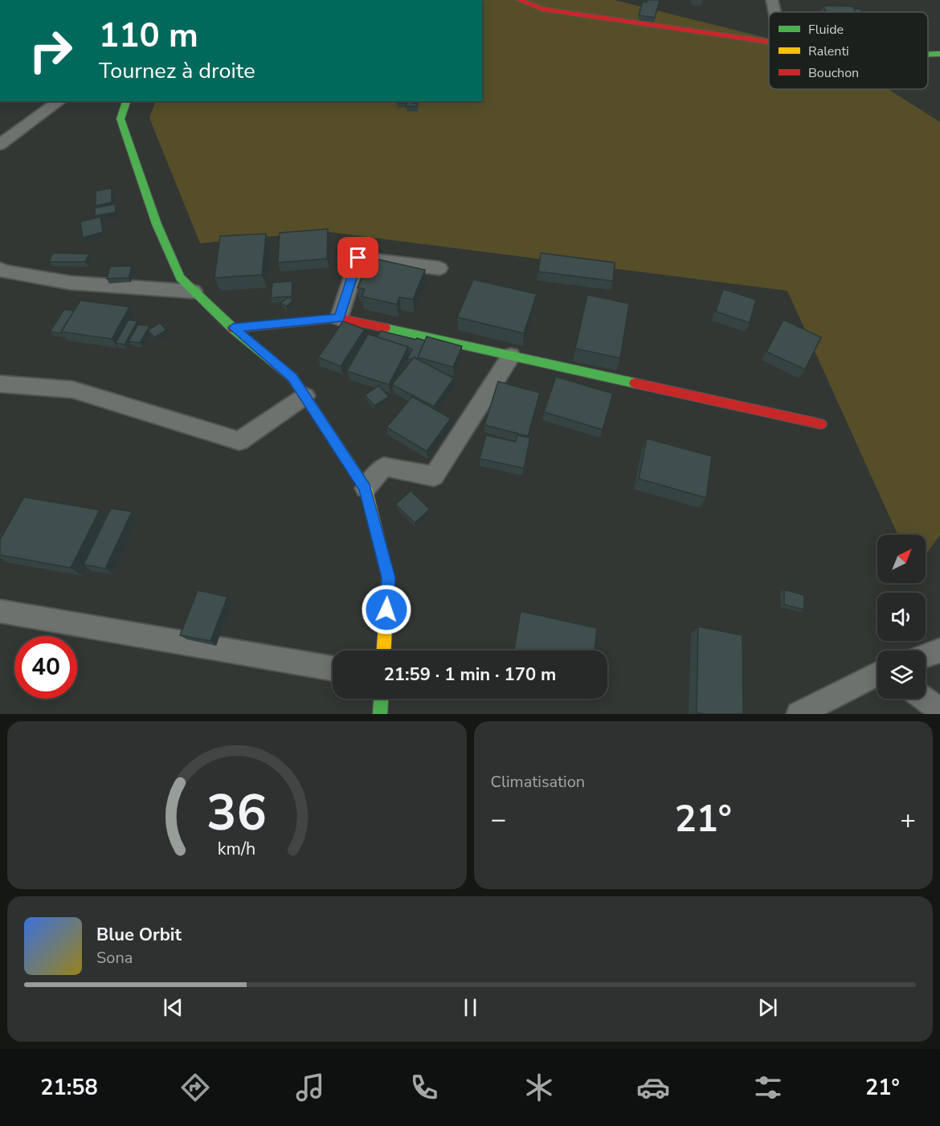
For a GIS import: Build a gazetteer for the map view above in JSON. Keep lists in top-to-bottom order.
{
  "legend": ["Fluide", "Ralenti", "Bouchon"],
  "north": "top right",
  "page": {
    "turn": ["110 m", "Tournez à droite"],
    "limit": "40",
    "trip": "21:59 · 1 min · 170 m",
    "tile": "Climatisation",
    "heat": ["−", "21°", "+"],
    "song": ["Blue Orbit", "Sona"],
    "tabs": ["21:58", "21°"],
    "gauge": ["36", "km/h"]
  }
}
